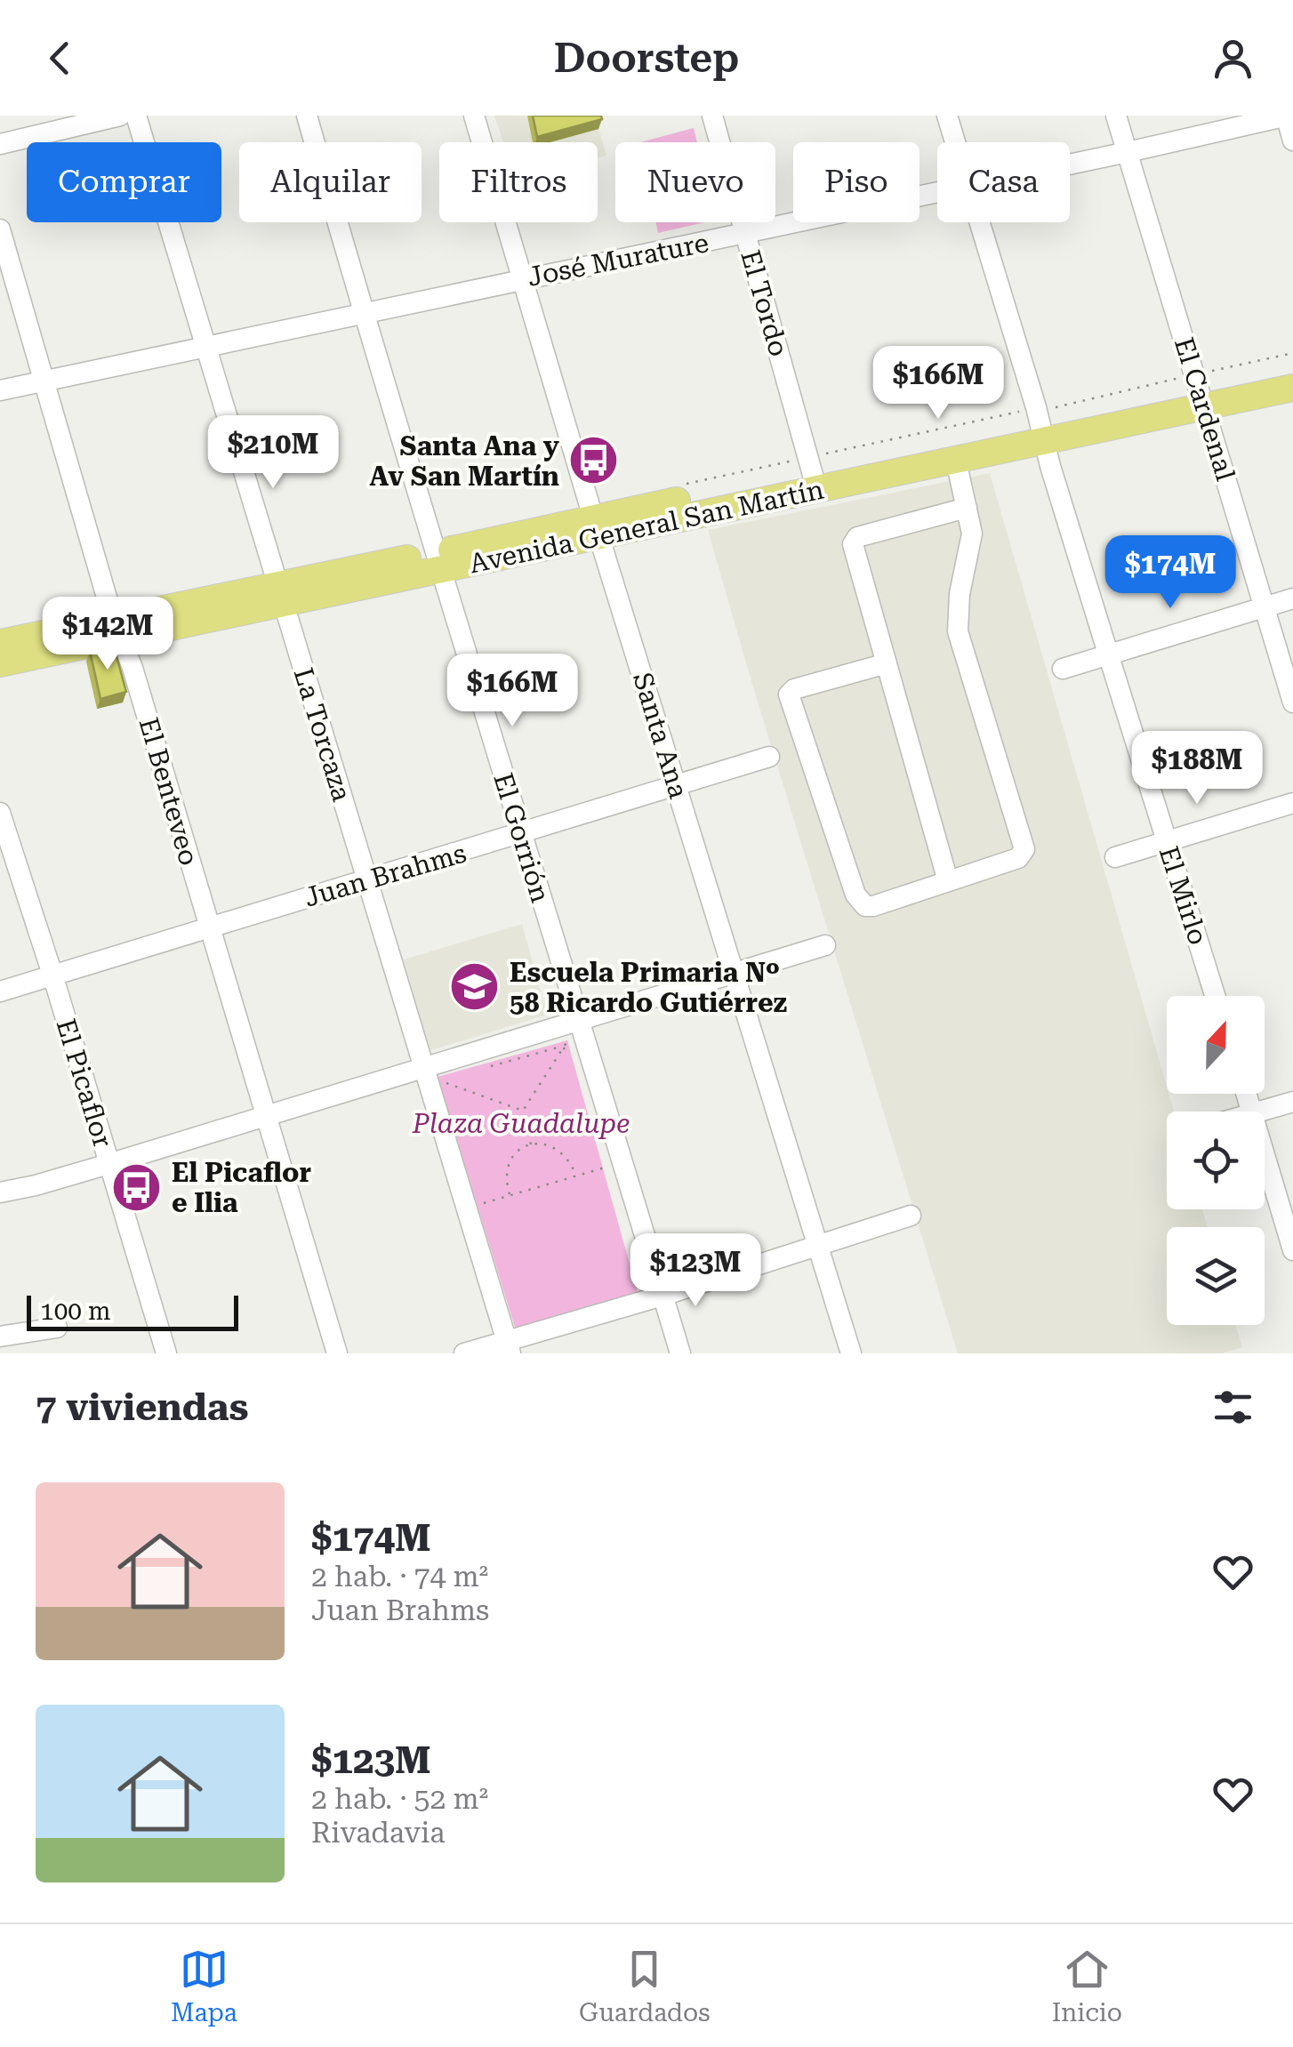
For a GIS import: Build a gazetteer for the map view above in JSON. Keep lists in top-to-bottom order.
{
  "streets": {
    "main road": ["Avenida General San Martín"],
    "street": [
      "José Murature",
      "El Tordo",
      "El Cardenal",
      "La Torcaza",
      "Santa Ana",
      "El Benteveo",
      "El Gorrión",
      "Juan Brahms",
      "El Mirlo",
      "El Picaflor"
    ]
  },
  "crossings": [
    ["José Murature", "El Tordo"],
    ["José Murature", "El Cardenal"],
    ["José Murature", "La Torcaza"],
    ["José Murature", "Santa Ana"],
    ["José Murature", "El Benteveo"],
    ["José Murature", "El Gorrión"],
    ["El Tordo", "Avenida General San Martín"],
    ["El Cardenal", "Avenida General San Martín"],
    ["Avenida General San Martín", "La Torcaza"],
    ["Avenida General San Martín", "Santa Ana"],
    ["Avenida General San Martín", "El Benteveo"],
    ["Avenida General San Martín", "El Gorrión"],
    ["Avenida General San Martín", "El Mirlo"],
    ["La Torcaza", "Juan Brahms"],
    ["Santa Ana", "Juan Brahms"],
    ["El Benteveo", "Juan Brahms"],
    ["El Gorrión", "Juan Brahms"],
    ["Juan Brahms", "El Picaflor"]
  ],
  "parks": ["Plaza Guadalupe"],
  "places": {
    "bus stop": ["Santa Ana y Av San Martín", "El Picaflor e Ilia"],
    "school or university": ["Escuela Primaria Nº 58 Ricardo Gutiérrez"]
  },
  "scale_bar": "100 m",
  "north": "top",
  "page": {
    "header": "Doorstep",
    "chip": [
      "Comprar",
      "Alquilar",
      "Filtros",
      "Nuevo",
      "Piso",
      "Casa"
    ],
    "price": [
      "$166M",
      "$210M",
      "$174M",
      "$142M",
      "$166M",
      "$188M",
      "$123M"
    ],
    "scale": "100 m",
    "heading": "7 viviendas",
    "list": [
      {
        "name": "$174M",
        "note": "2 hab. · 74 m² · Juan Brahms"
      },
      {
        "name": "$123M",
        "note": "2 hab. · 52 m² · Rivadavia"
      }
    ],
    "tabs": ["Mapa", "Guardados", "Inicio"]
  }
}
